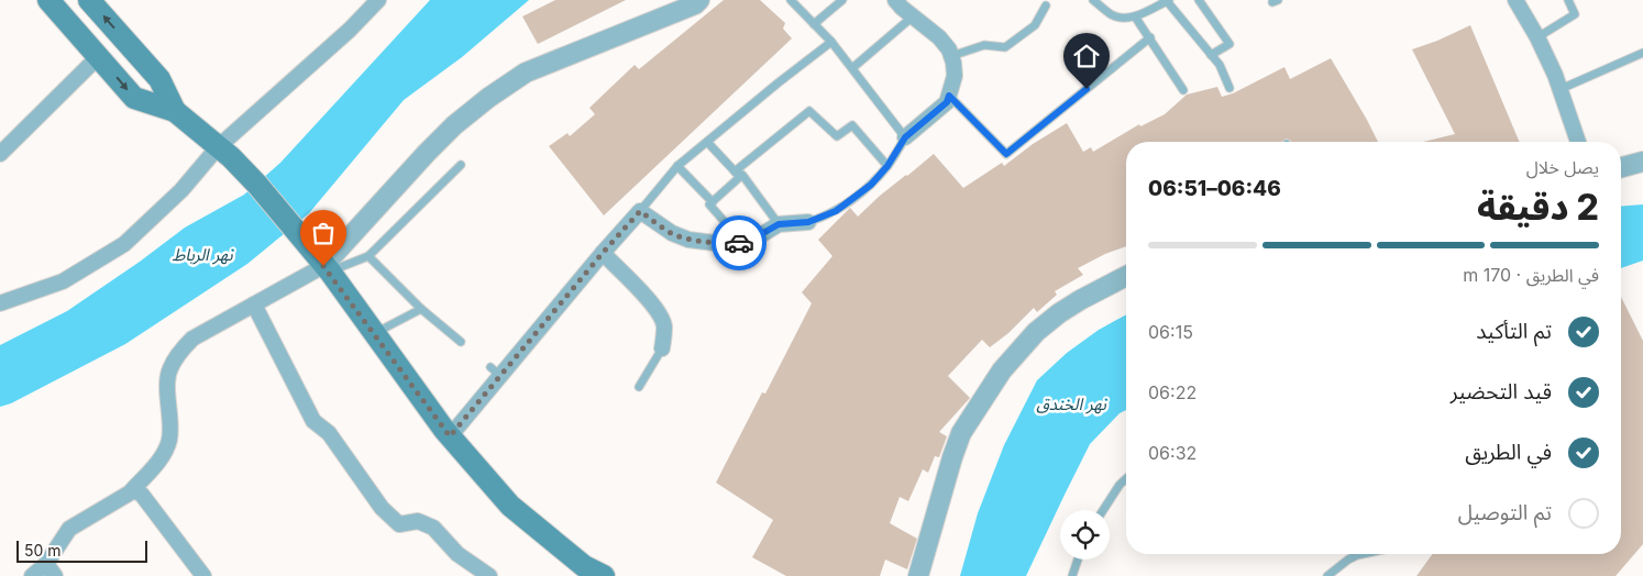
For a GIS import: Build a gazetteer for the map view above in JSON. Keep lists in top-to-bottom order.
{
  "water": ["نهر الرباط", "نهر الخندق"],
  "scale_bar": "50 m",
  "page": {
    "heading": ["2 دقيقة", "يصل خلال", "06:46–06:51"],
    "bar": "في الطريق · 170 m",
    "list": [
      ["تم التأكيد", "06:15"],
      ["قيد التحضير", "06:22"],
      ["في الطريق", "06:32"],
      "تم التوصيل"
    ],
    "scale": "50 m"
  }
}
